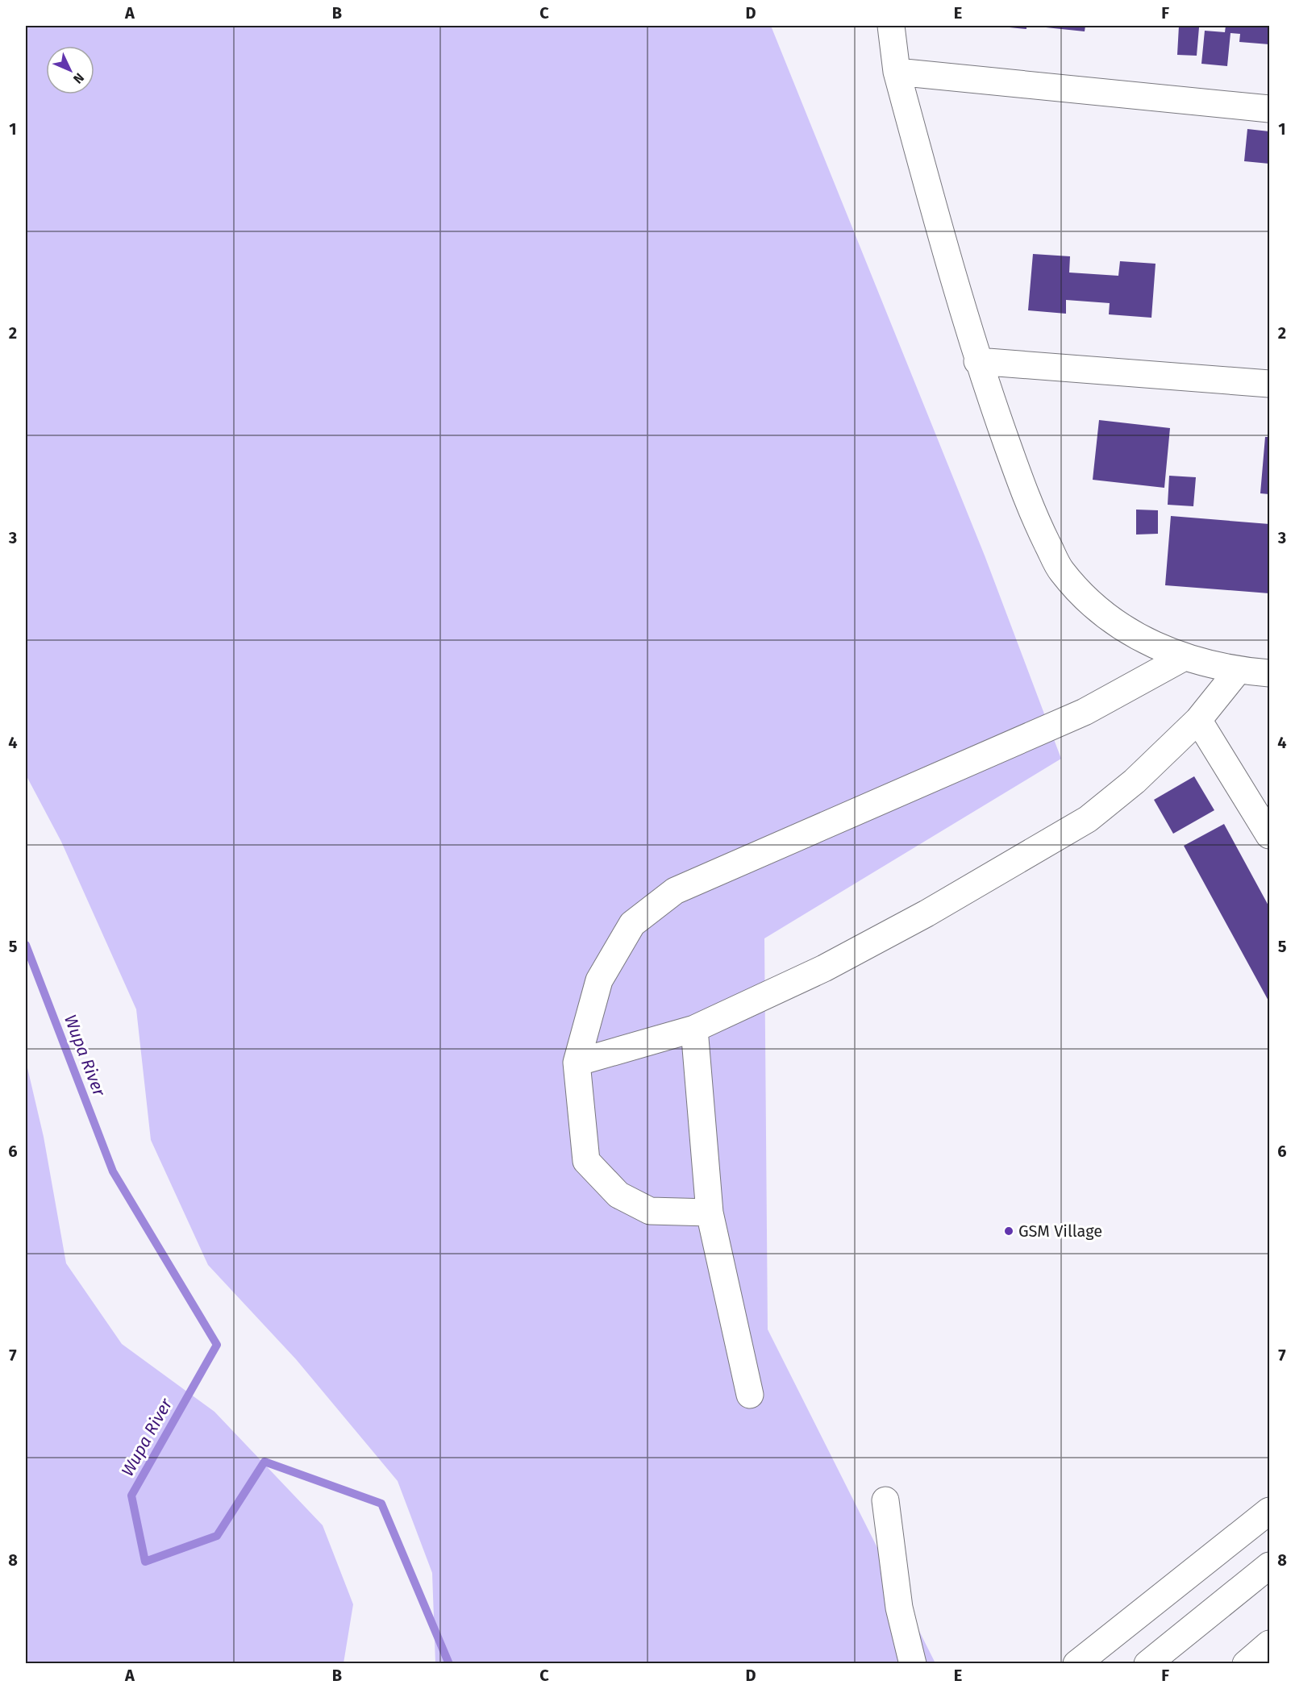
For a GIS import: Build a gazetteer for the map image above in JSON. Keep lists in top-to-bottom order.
{
  "water": ["Wupa River"],
  "places": ["GSM Village"],
  "north": "bottom right",
  "grid": {
    "columns": [
      "A",
      "B",
      "C",
      "D",
      "E",
      "F"
    ],
    "rows": [
      "1",
      "2",
      "3",
      "4",
      "5",
      "6",
      "7",
      "8"
    ]
  }
}
